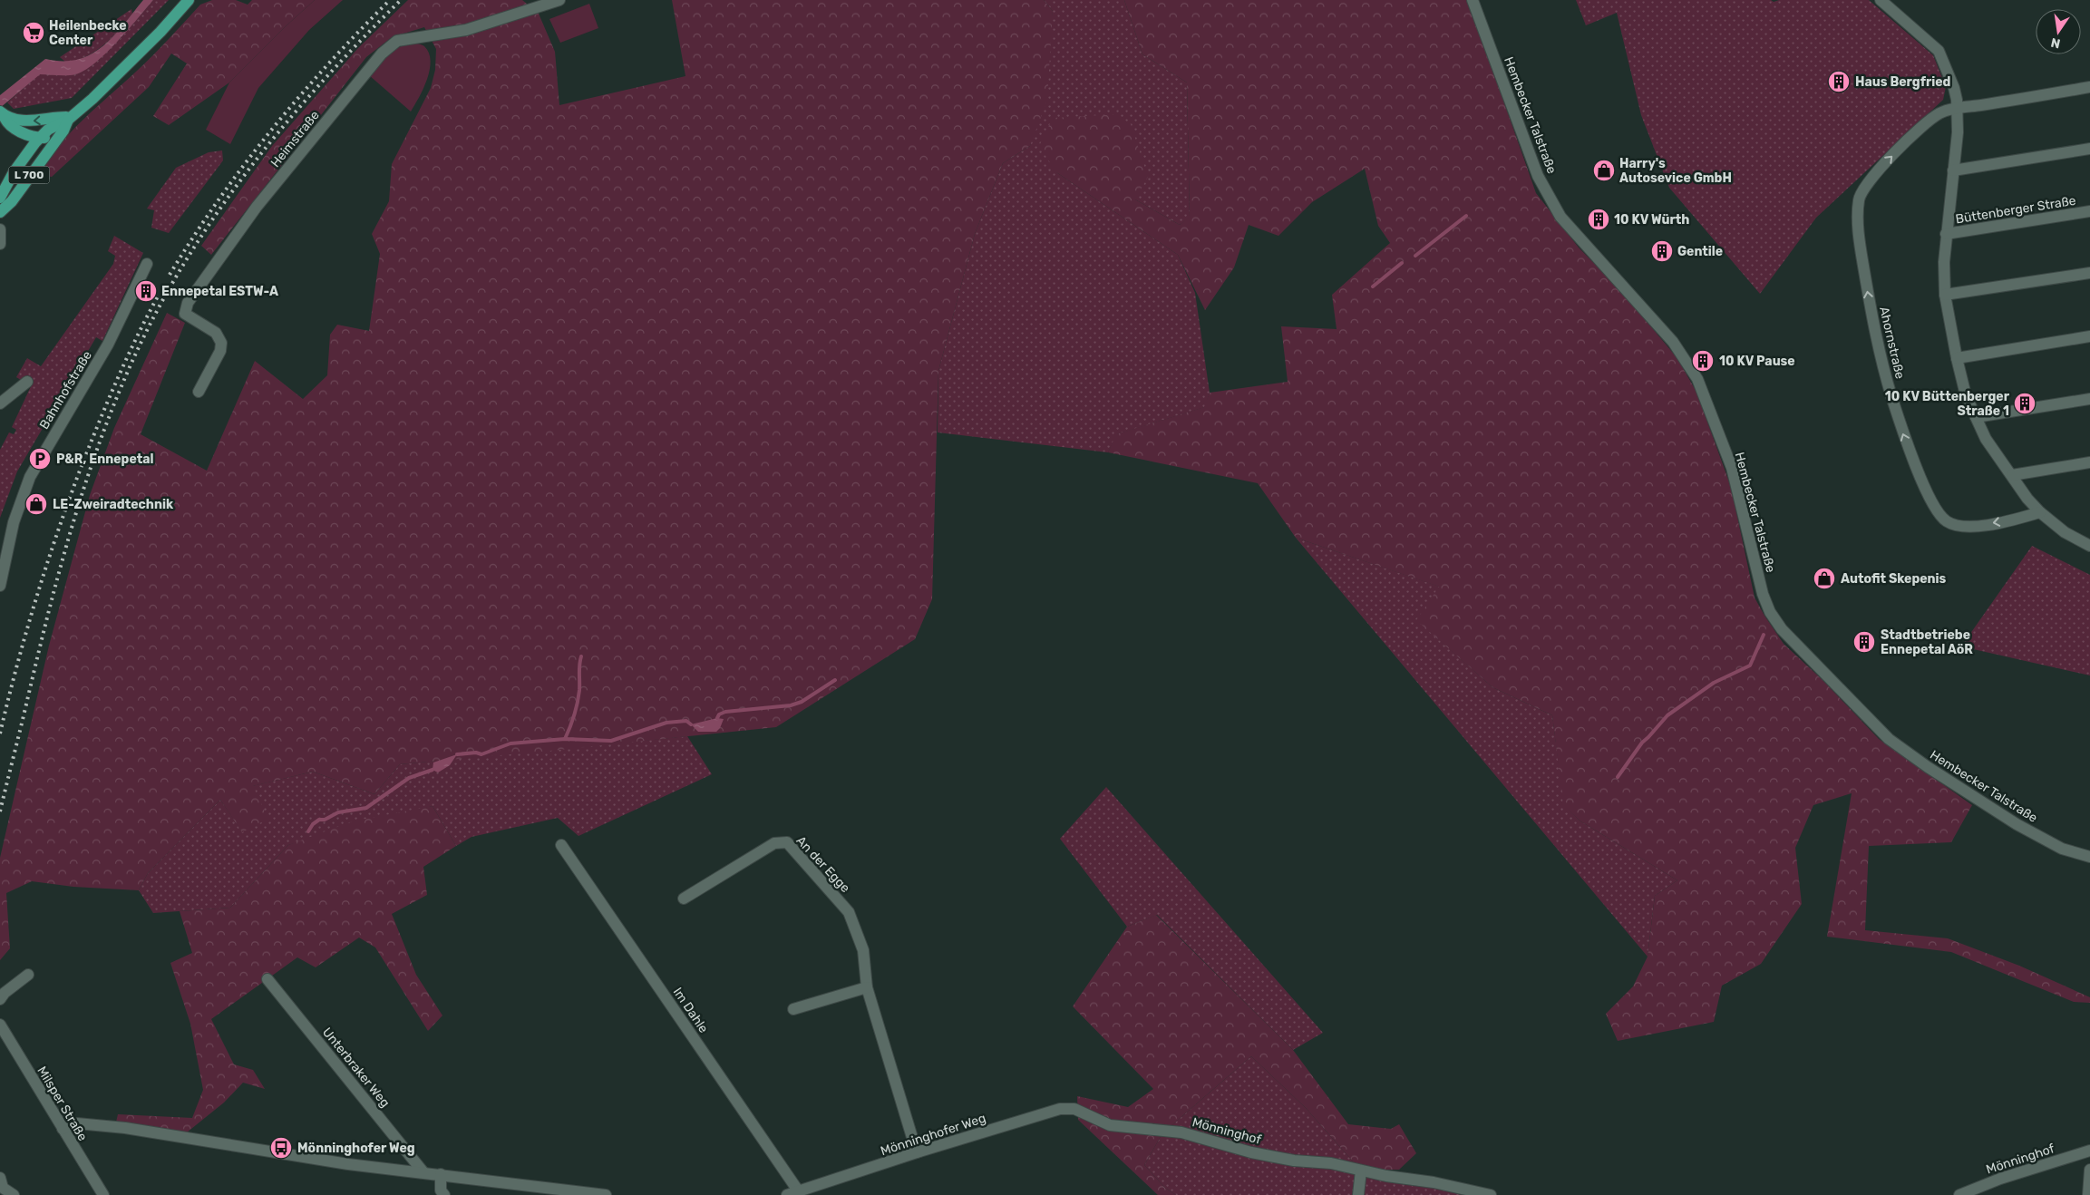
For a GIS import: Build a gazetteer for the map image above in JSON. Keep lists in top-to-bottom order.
{
  "streets": {
    "main road": ["L 700"],
    "street": [
      "Hembecker Talstraße",
      "Heimstraße",
      "Büttenberger Straße",
      "Ahornstraße",
      "Bahnhofstraße",
      "An der Egge",
      "Im Dahle",
      "Unterbraker Weg",
      "Milsper Straße",
      "Mönninghof",
      "Mönninghofer Weg"
    ]
  },
  "crossings": [
    ["Büttenberger Straße", "Ahornstraße"],
    ["An der Egge", "Mönninghofer Weg"],
    ["Im Dahle", "Mönninghofer Weg"],
    ["Mönninghof", "Mönninghofer Weg"]
  ],
  "places": {
    "supermarket": ["Heilenbecke Center"],
    "building": [
      "Haus Bergfried",
      "10 KV Würth",
      "Gentile",
      "Ennepetal ESTW-A",
      "10 KV Pause",
      "10 KV Büttenberger Straße 1",
      "Stadtbetriebe Ennepetal AöR"
    ],
    "shop": ["Harry's Autosevice GmbH", "LE-Zweiradtechnik", "Autofit Skepenis"],
    "parking": ["P&R, Ennepetal"],
    "bus stop": ["Mönninghofer Weg"]
  },
  "north": "bottom"
}
